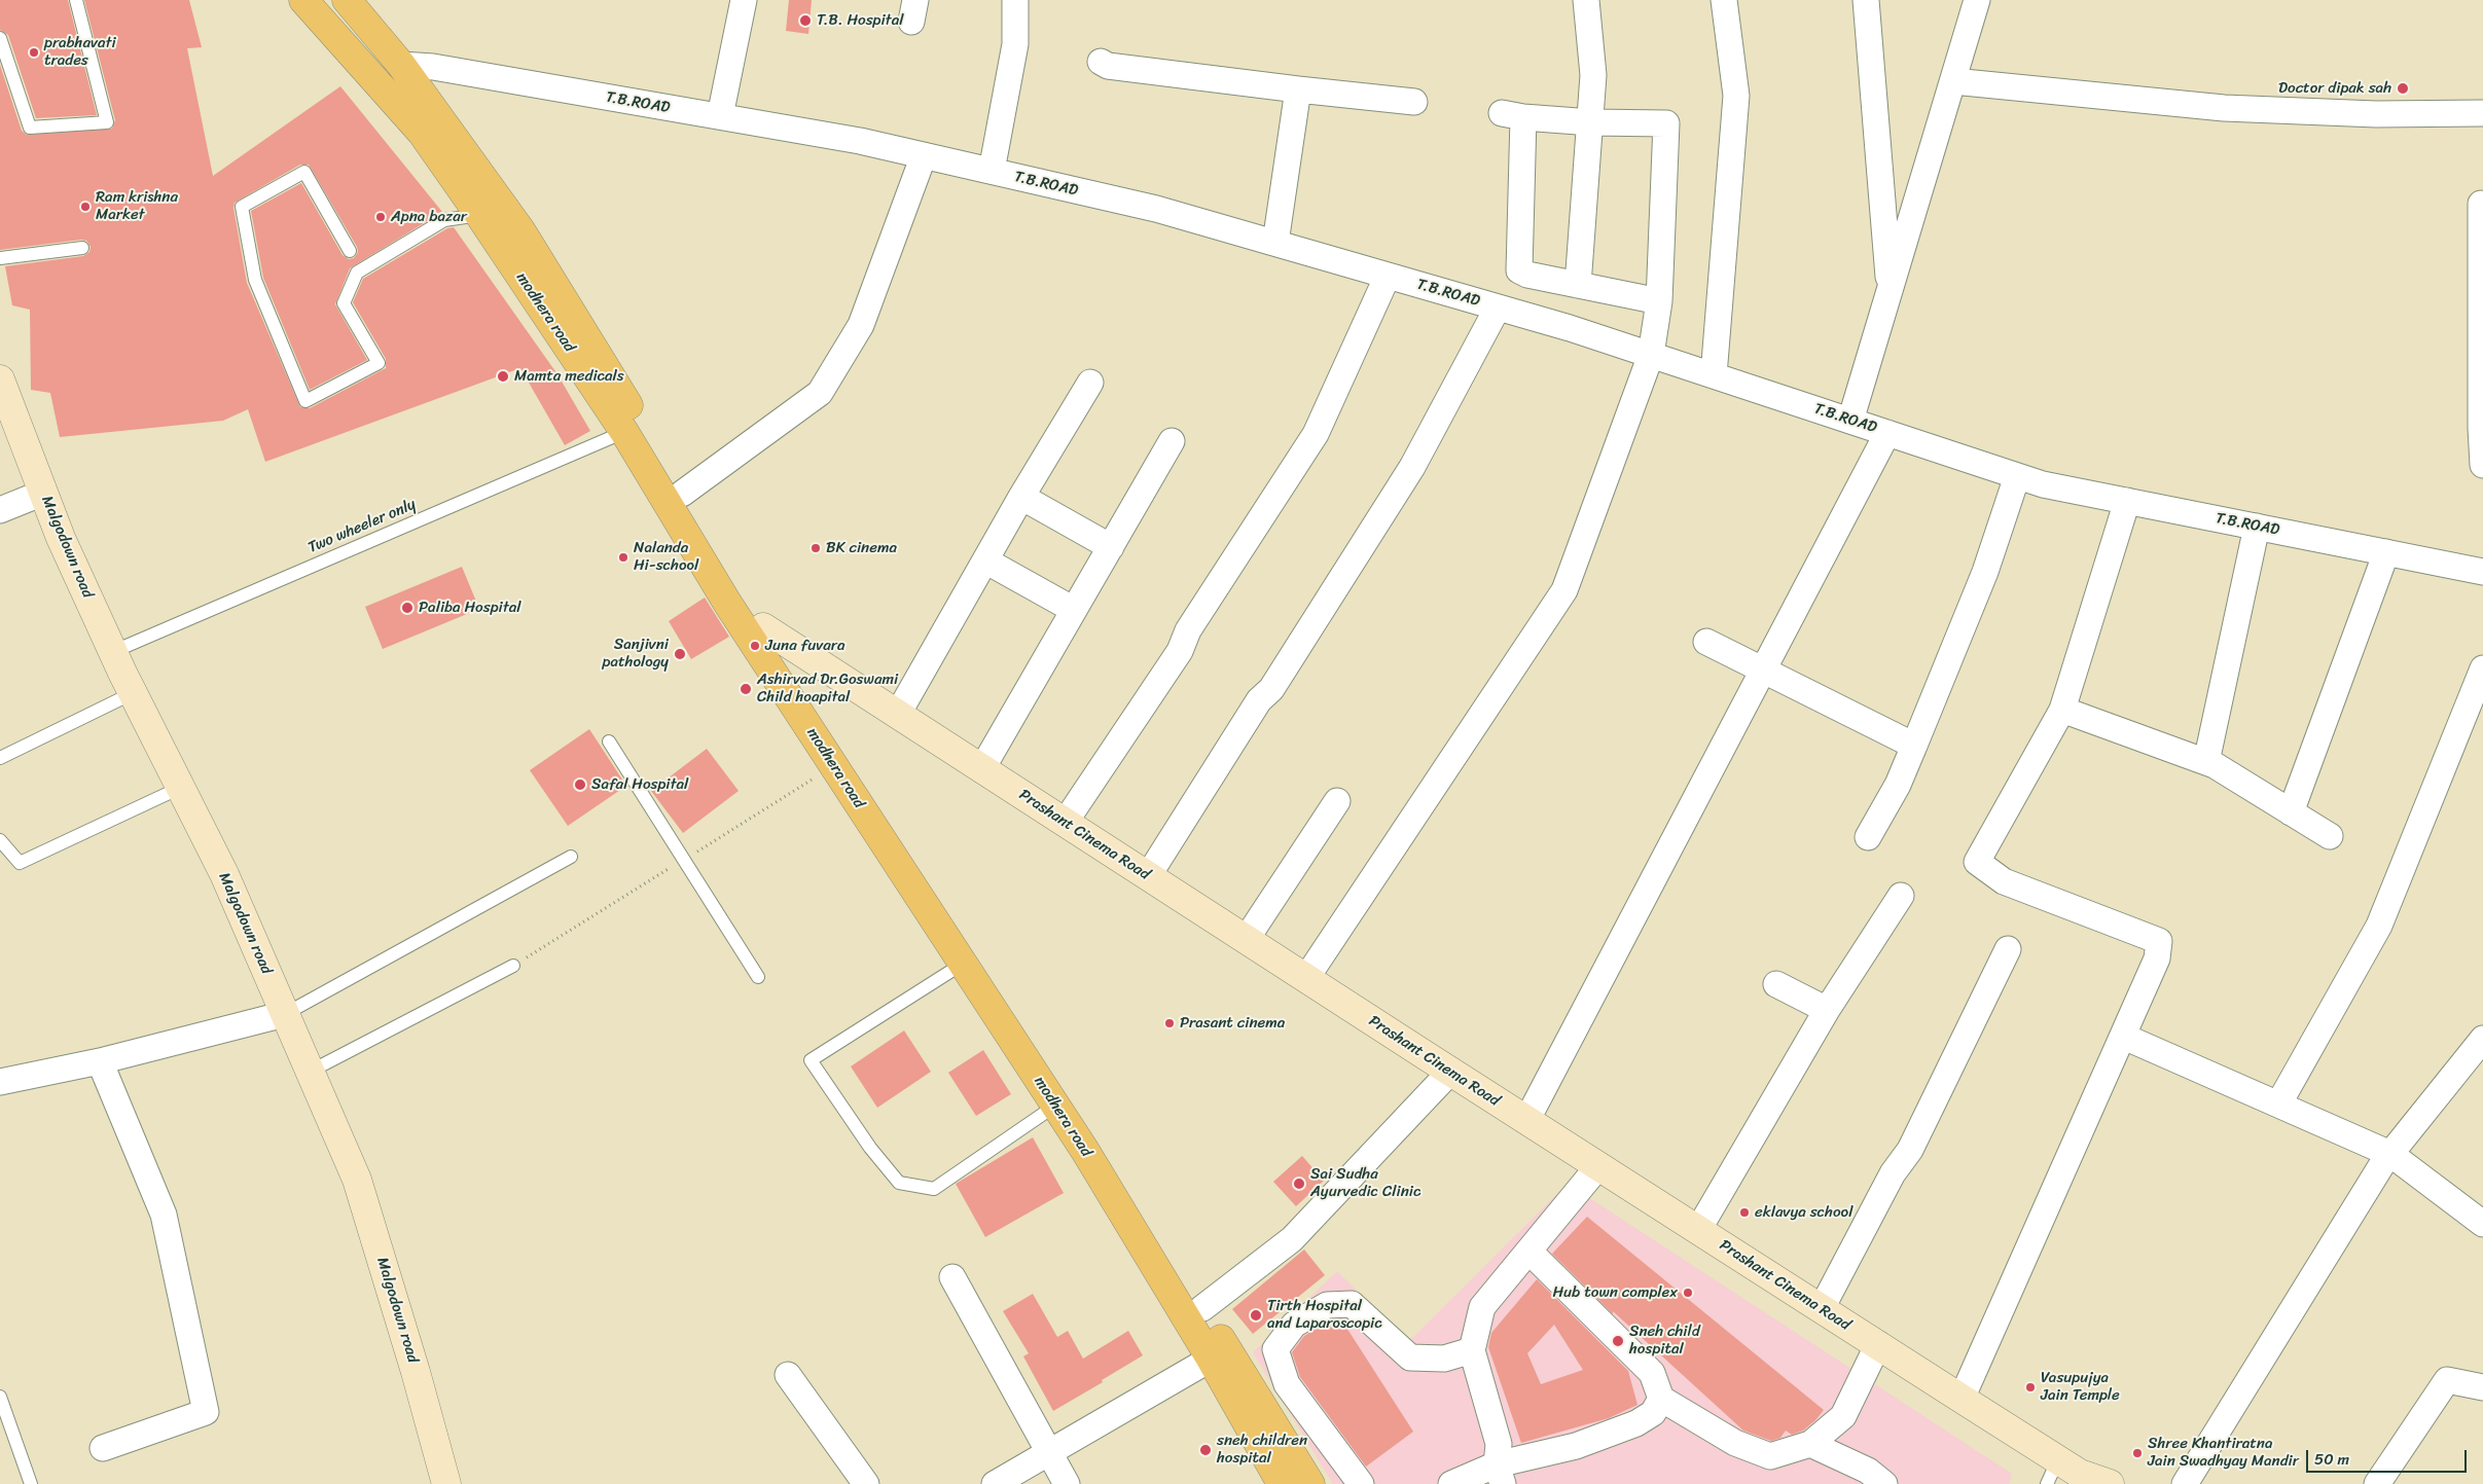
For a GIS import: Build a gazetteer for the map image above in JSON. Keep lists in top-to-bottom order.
{
  "streets": {
    "main road": ["modhera road"],
    "street": ["T.B.ROAD", "Malgodown road", "Prashant Cinema Road"],
    "lane": ["Two wheeler only"]
  },
  "crossings": [
    ["modhera road", "Two wheeler only"],
    ["Two wheeler only", "Malgodown road"]
  ],
  "places": [
    "T.B. Hospital",
    "prabhavati trades",
    "Doctor dipak sah",
    "Ram krishna Market",
    "Apna bazar",
    "Mamta medicals",
    "BK cinema",
    "Nalanda Hi-school",
    "Paliba Hospital",
    "Juna fuvara",
    "Sanjivni pathology",
    "Ashirvad Dr.Goswami Child hoapital",
    "Safal Hospital",
    "Prasant cinema",
    "Sai Sudha Ayurvedic Clinic",
    "eklavya school",
    "Hub town complex",
    "Tirth Hospital and Laparoscopic",
    "Sneh child hospital",
    "Vasupujya Jain Temple",
    "sneh children hospital",
    "Shree Khantiratna Jain Swadhyay Mandir"
  ],
  "scale_bar": "50 m"
}
